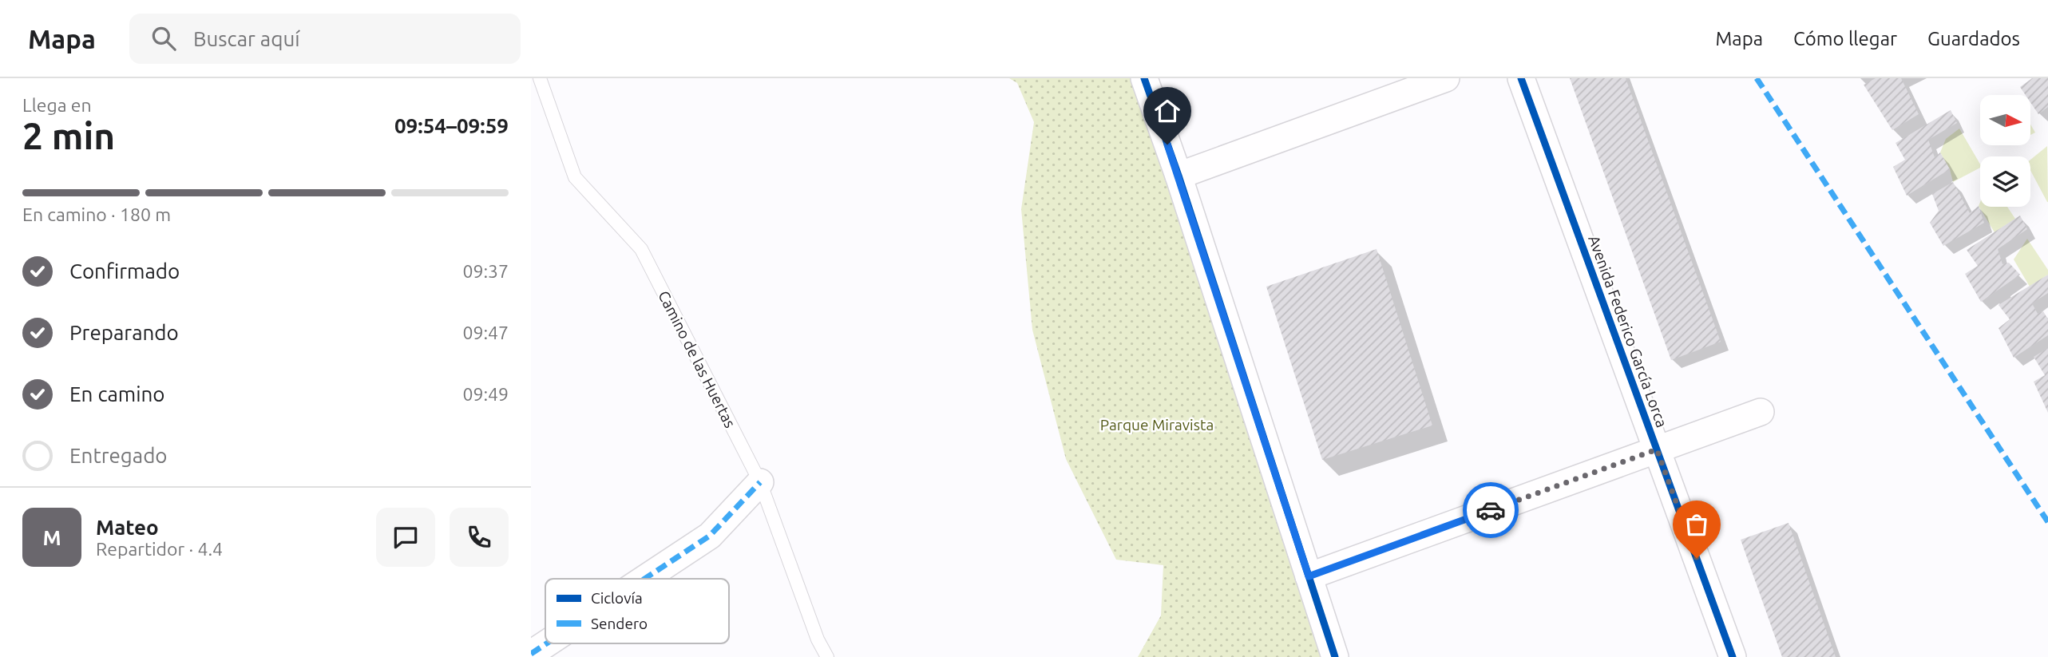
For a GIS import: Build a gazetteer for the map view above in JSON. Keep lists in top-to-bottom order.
{
  "streets": {
    "street": ["Avenida Federico García Lorca"],
    "lane": ["Camino de las Huertas"]
  },
  "parks": ["Parque Miravista"],
  "legend": ["Ciclovía", "Sendero"],
  "north": "right",
  "page": {
    "header": "Mapa",
    "search": "Buscar aquí",
    "nav": ["Mapa", "Cómo llegar", "Guardados"],
    "heading": ["2 min", "Llega en", "09:54–09:59"],
    "panel": ["Mateo", "Repartidor · 4.4"],
    "bar": "En camino · 180 m",
    "list": [
      ["Confirmado", "09:37"],
      ["Preparando", "09:47"],
      ["En camino", "09:49"],
      "Entregado"
    ],
    "round": "M"
  }
}
